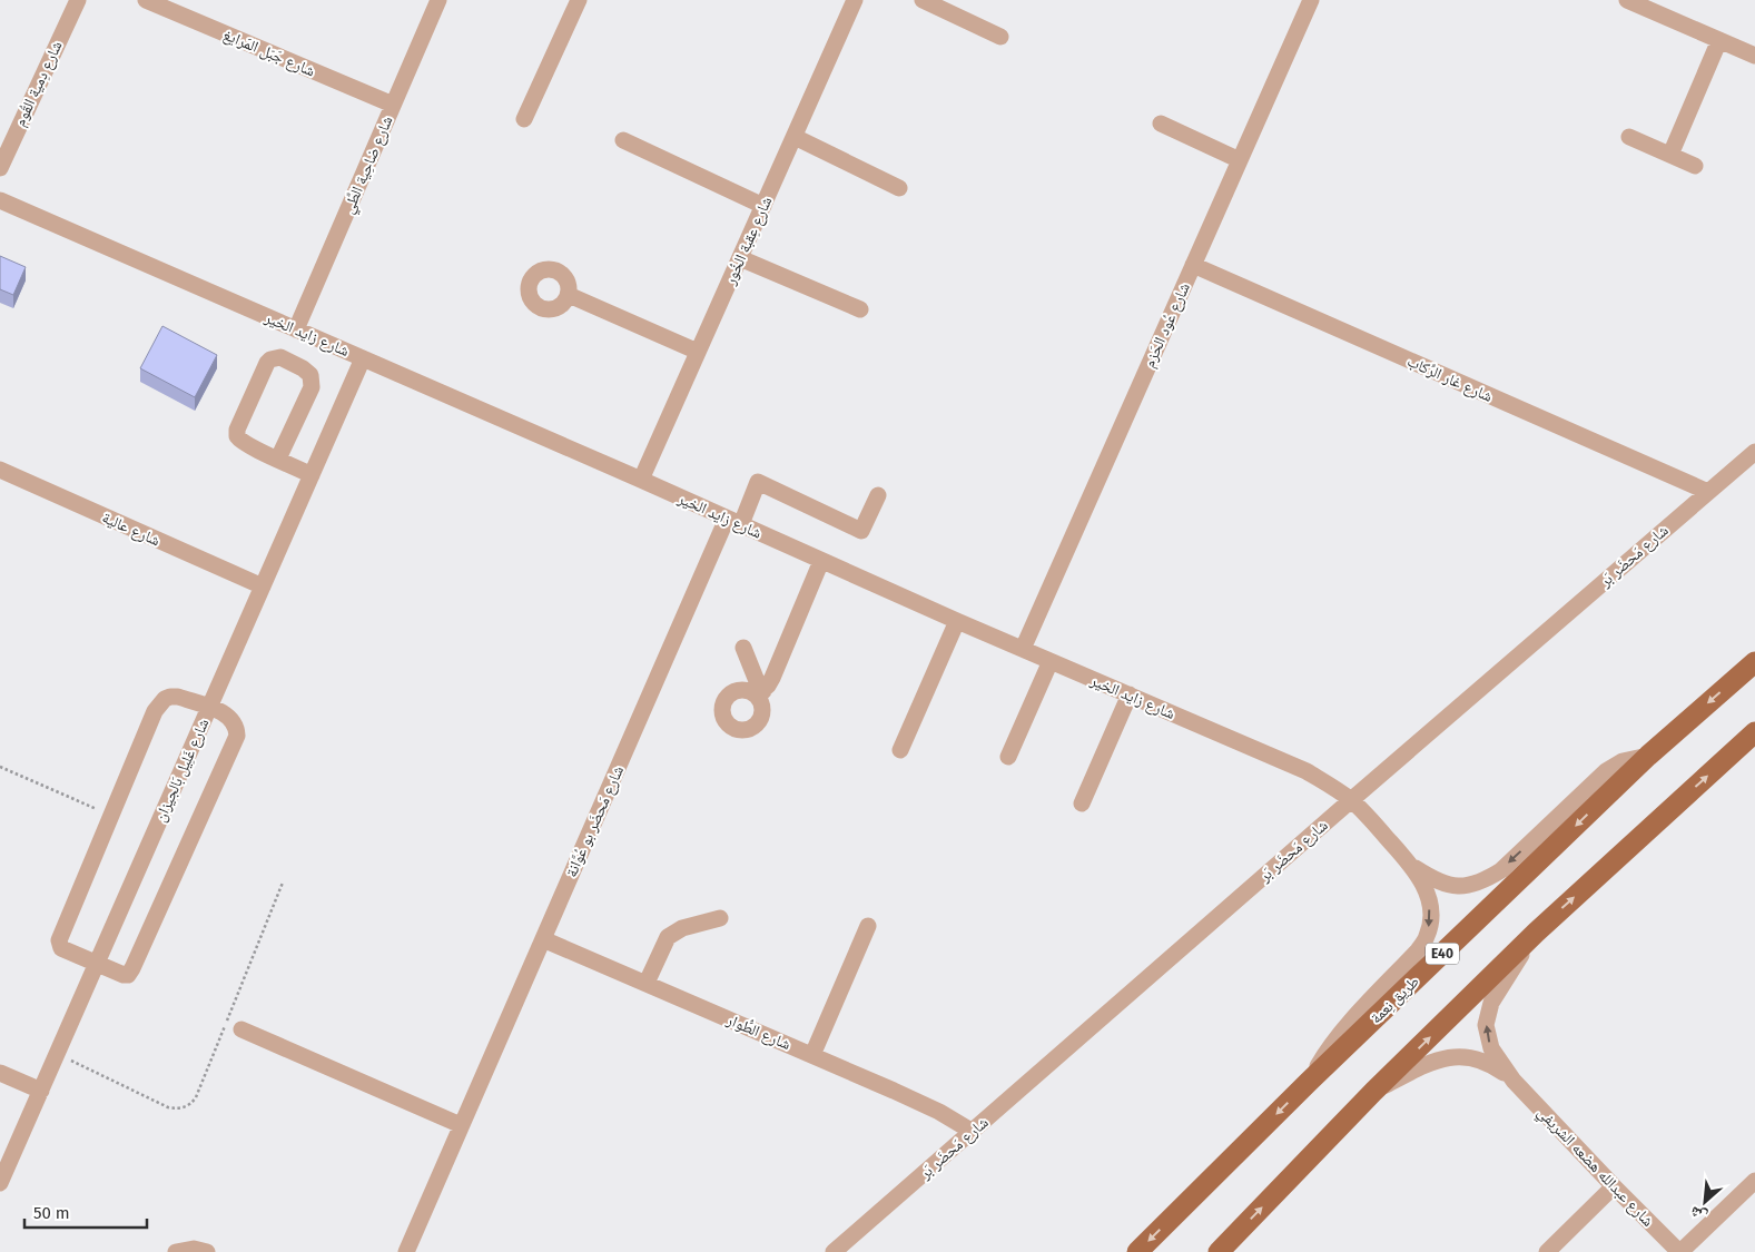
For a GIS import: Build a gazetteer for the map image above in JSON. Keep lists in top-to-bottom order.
{
  "streets": {
    "main road": ["E40", "طريق نِعمة"],
    "street": [
      "شارع جَبَل المَرايغ",
      "شارع دِمية القُوم",
      "شارع ضاحِية الطَّي",
      "شارع عِقبة الخُور",
      "شارع عُود الحَزم",
      "شارع زايد الخير",
      "شارع غار الرِّكاب",
      "شارع عالية",
      "شارع مَحضَر بَر",
      "شارع غَلِيل بَالجيزان",
      "شارع مَحضَر بو عُوَّانة",
      "شارع الطُّوار",
      "شارع عبدالله هضعه الشريفي"
    ]
  },
  "crossings": [
    ["شارع جَبَل المَرايغ", "شارع ضاحِية الطَّي"],
    ["شارع ضاحِية الطَّي", "شارع زايد الخير"],
    ["شارع عِقبة الخُور", "شارع زايد الخير"],
    ["شارع عُود الحَزم", "شارع زايد الخير"],
    ["شارع عُود الحَزم", "شارع غار الرِّكاب"],
    ["شارع زايد الخير", "شارع مَحضَر بَر"],
    ["شارع زايد الخير", "شارع غَلِيل بَالجيزان"],
    ["شارع زايد الخير", "شارع مَحضَر بو عُوَّانة"],
    ["شارع غار الرِّكاب", "شارع مَحضَر بَر"],
    ["شارع عالية", "شارع غَلِيل بَالجيزان"],
    ["شارع مَحضَر بَر", "شارع الطُّوار"],
    ["شارع مَحضَر بو عُوَّانة", "شارع الطُّوار"]
  ],
  "scale_bar": "50 m",
  "north": "bottom left"
}
